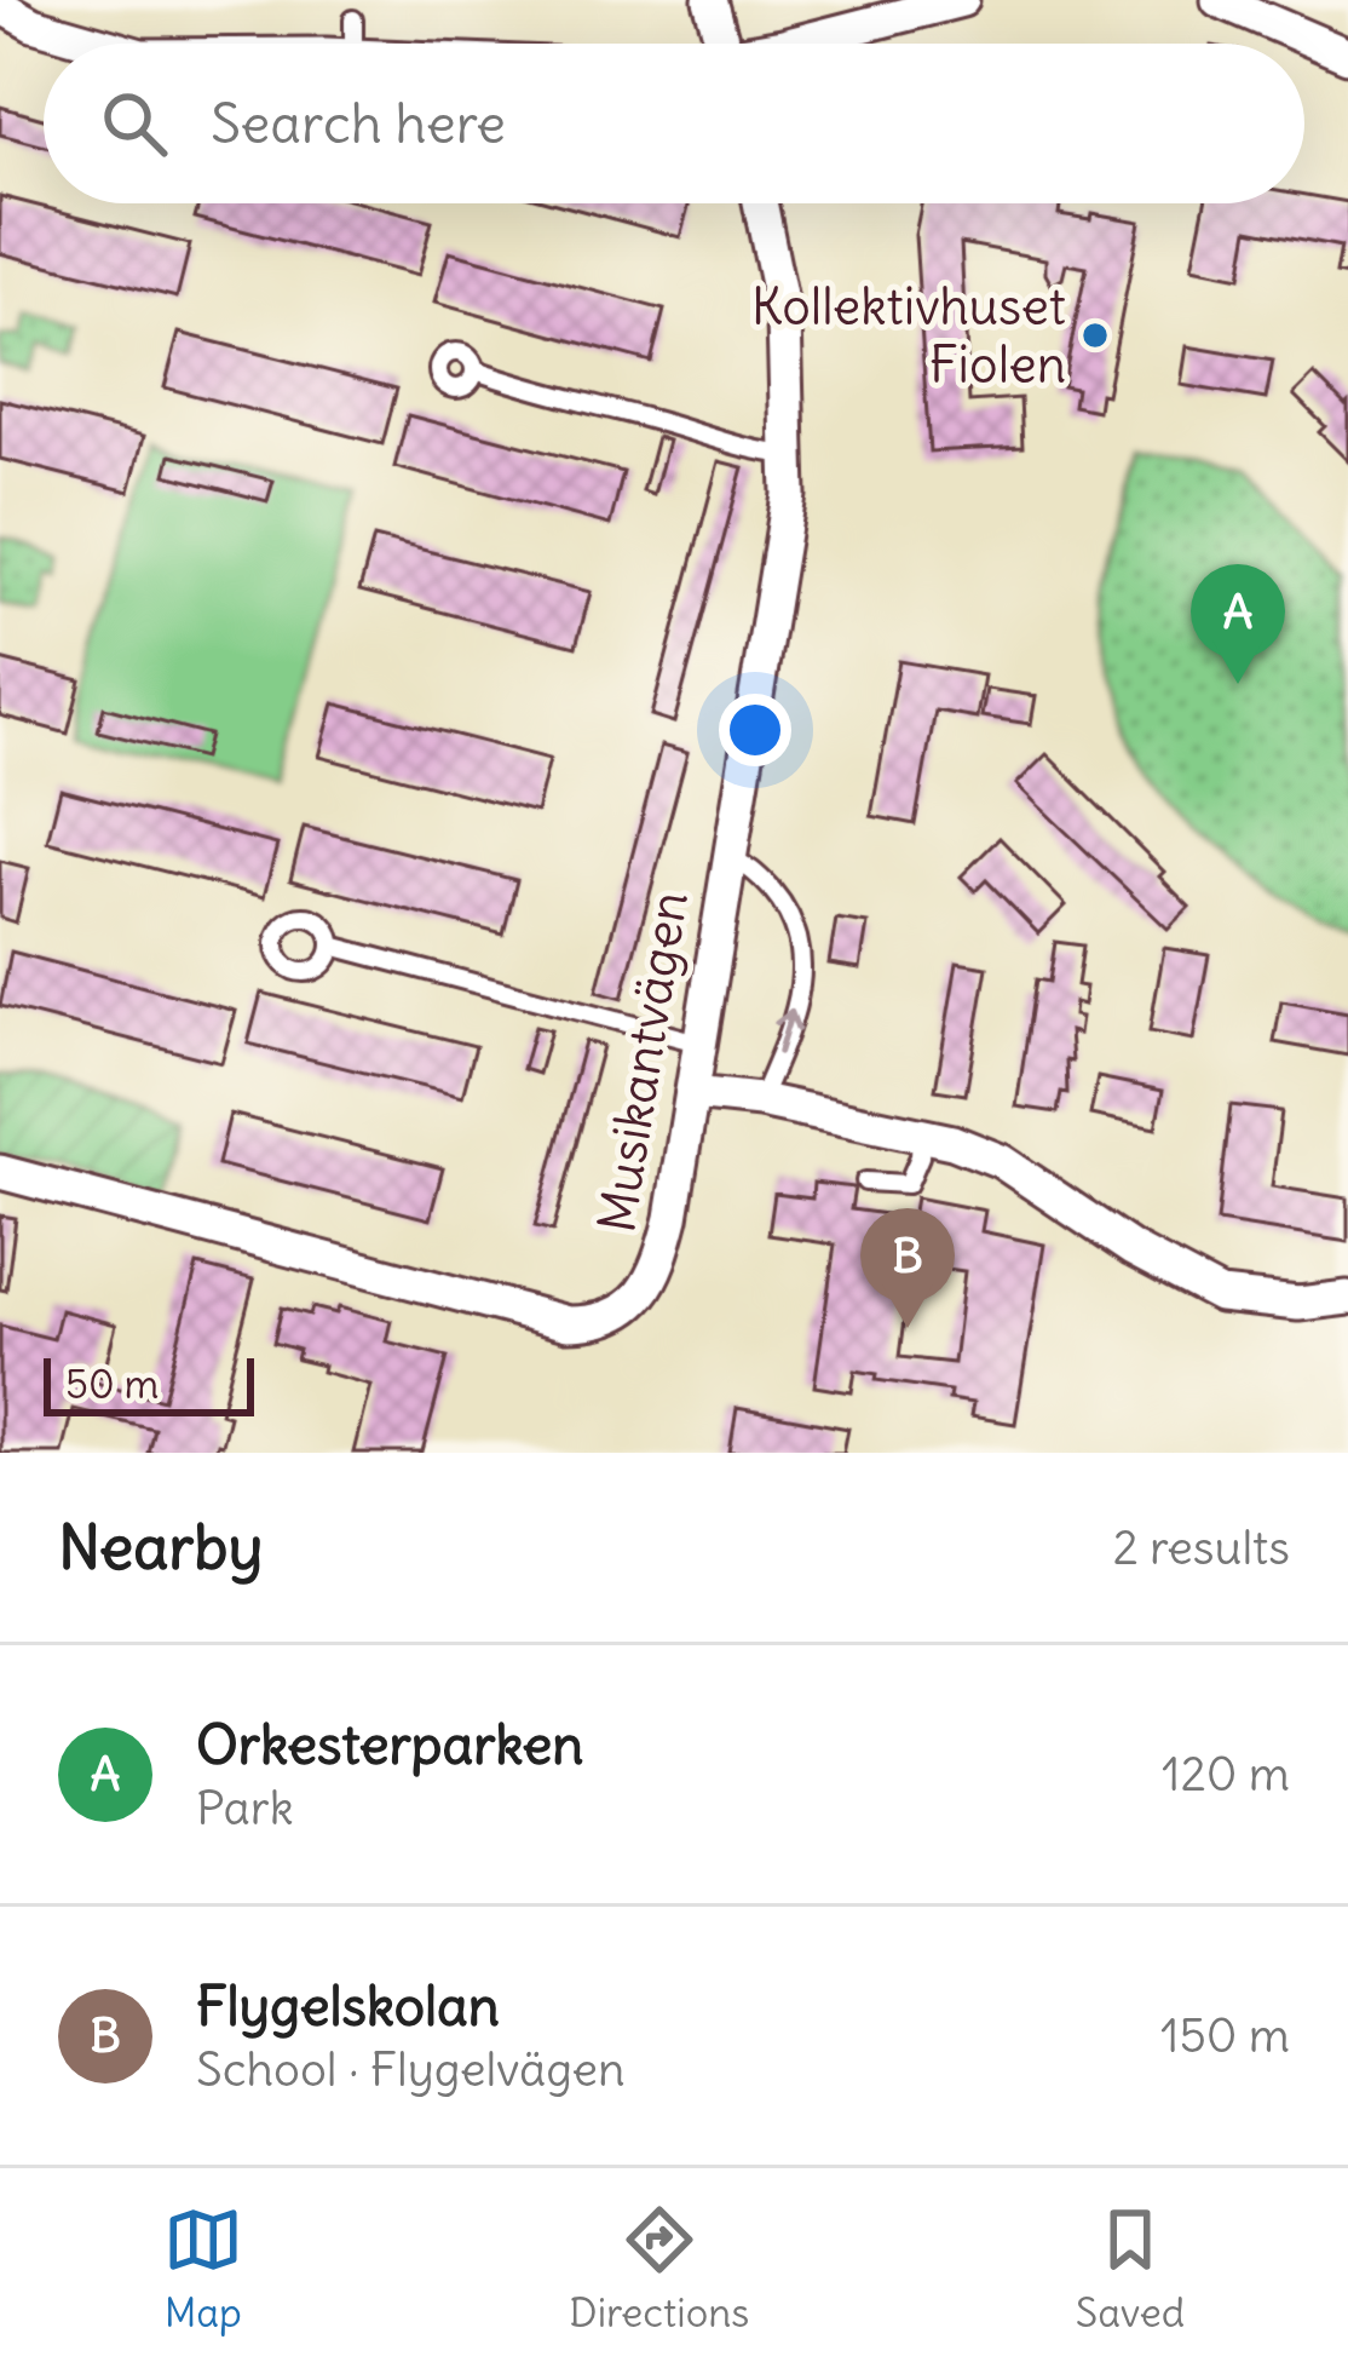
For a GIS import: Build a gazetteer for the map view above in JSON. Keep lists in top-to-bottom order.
{
  "streets": {
    "street": ["Musikantvägen"]
  },
  "places": ["Kollektivhuset Fiolen"],
  "scale_bar": "50 m",
  "page": {
    "search": "Search here",
    "pins": ["A", "B"],
    "scale": "50 m",
    "heading": ["Nearby", "2 results"],
    "list": [
      {
        "mark": "A",
        "name": "Orkesterparken",
        "note": "Park",
        "value": "120 m"
      },
      {
        "mark": "B",
        "name": "Flygelskolan",
        "note": "School · Flygelvägen",
        "value": "150 m"
      }
    ],
    "nav": ["Map", "Directions", "Saved"]
  }
}
